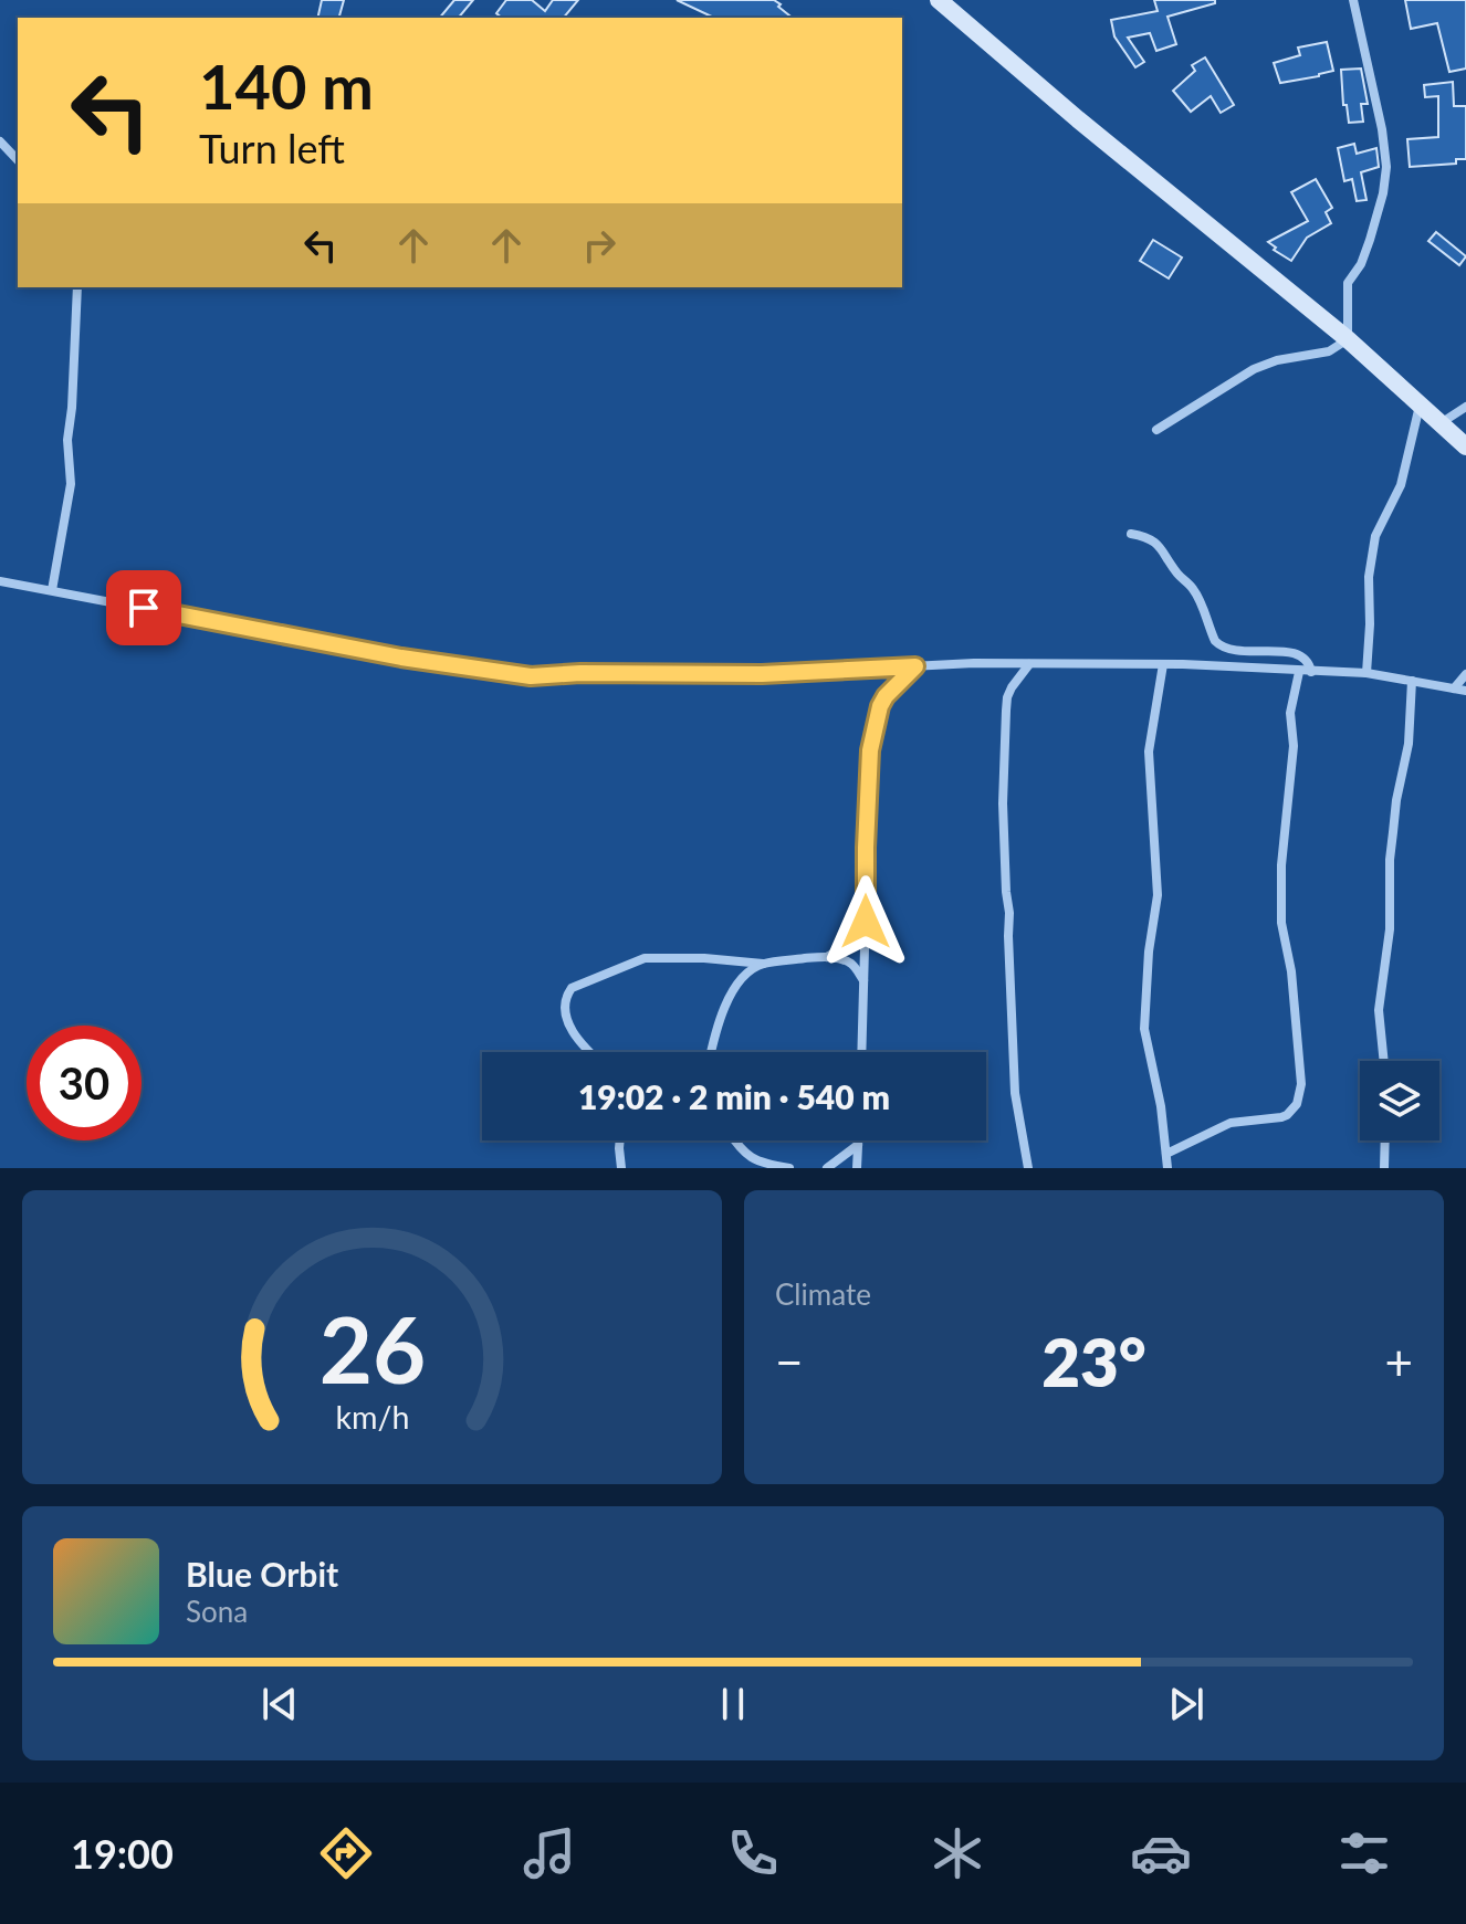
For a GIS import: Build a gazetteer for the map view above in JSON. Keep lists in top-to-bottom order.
{
  "page": {
    "turn": ["140 m", "Turn left"],
    "limit": "30",
    "trip": "19:02 · 2 min · 540 m",
    "tile": "Climate",
    "heat": ["−", "23°", "+"],
    "song": ["Blue Orbit", "Sona"],
    "tabs": "19:00",
    "gauge": ["26", "km/h"]
  }
}
